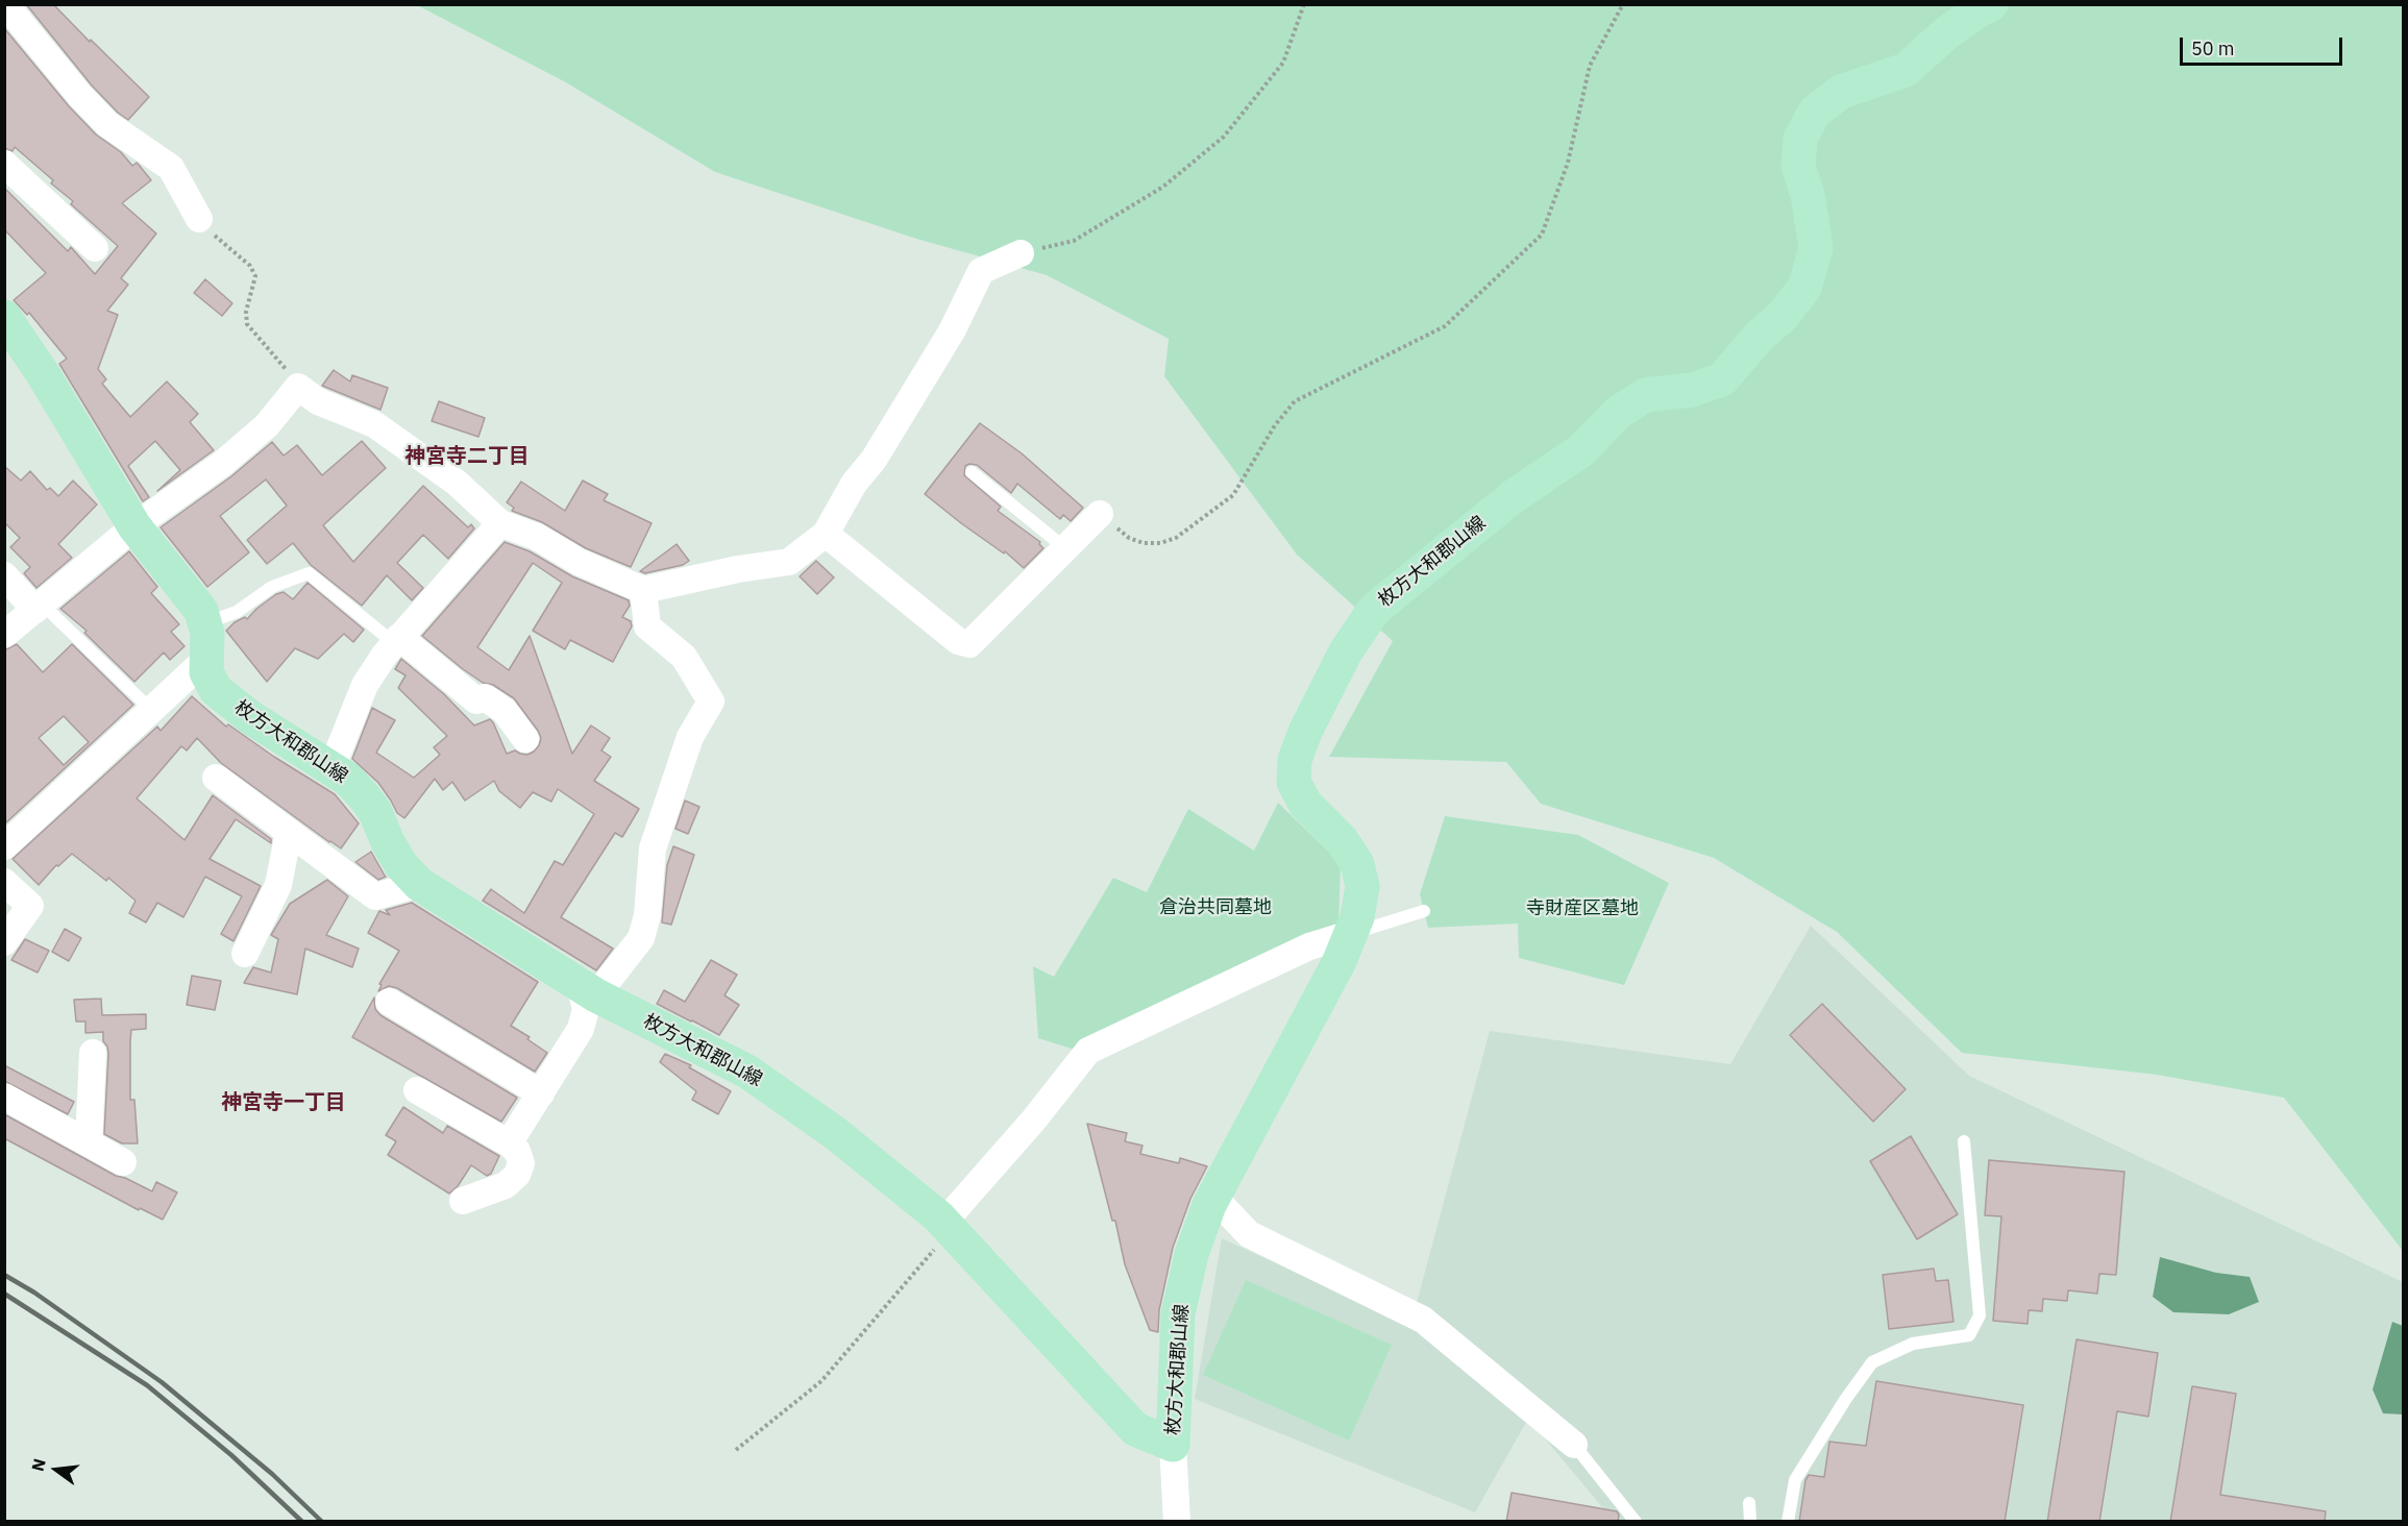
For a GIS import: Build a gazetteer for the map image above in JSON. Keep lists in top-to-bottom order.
{
  "streets": {
    "main road": ["枚方大和郡山線"]
  },
  "districts": ["神宮寺二丁目", "神宮寺一丁目"],
  "parks": ["倉治共同墓地", "寺財産区墓地"],
  "scale_bar": "50 m",
  "north": "left"
}
